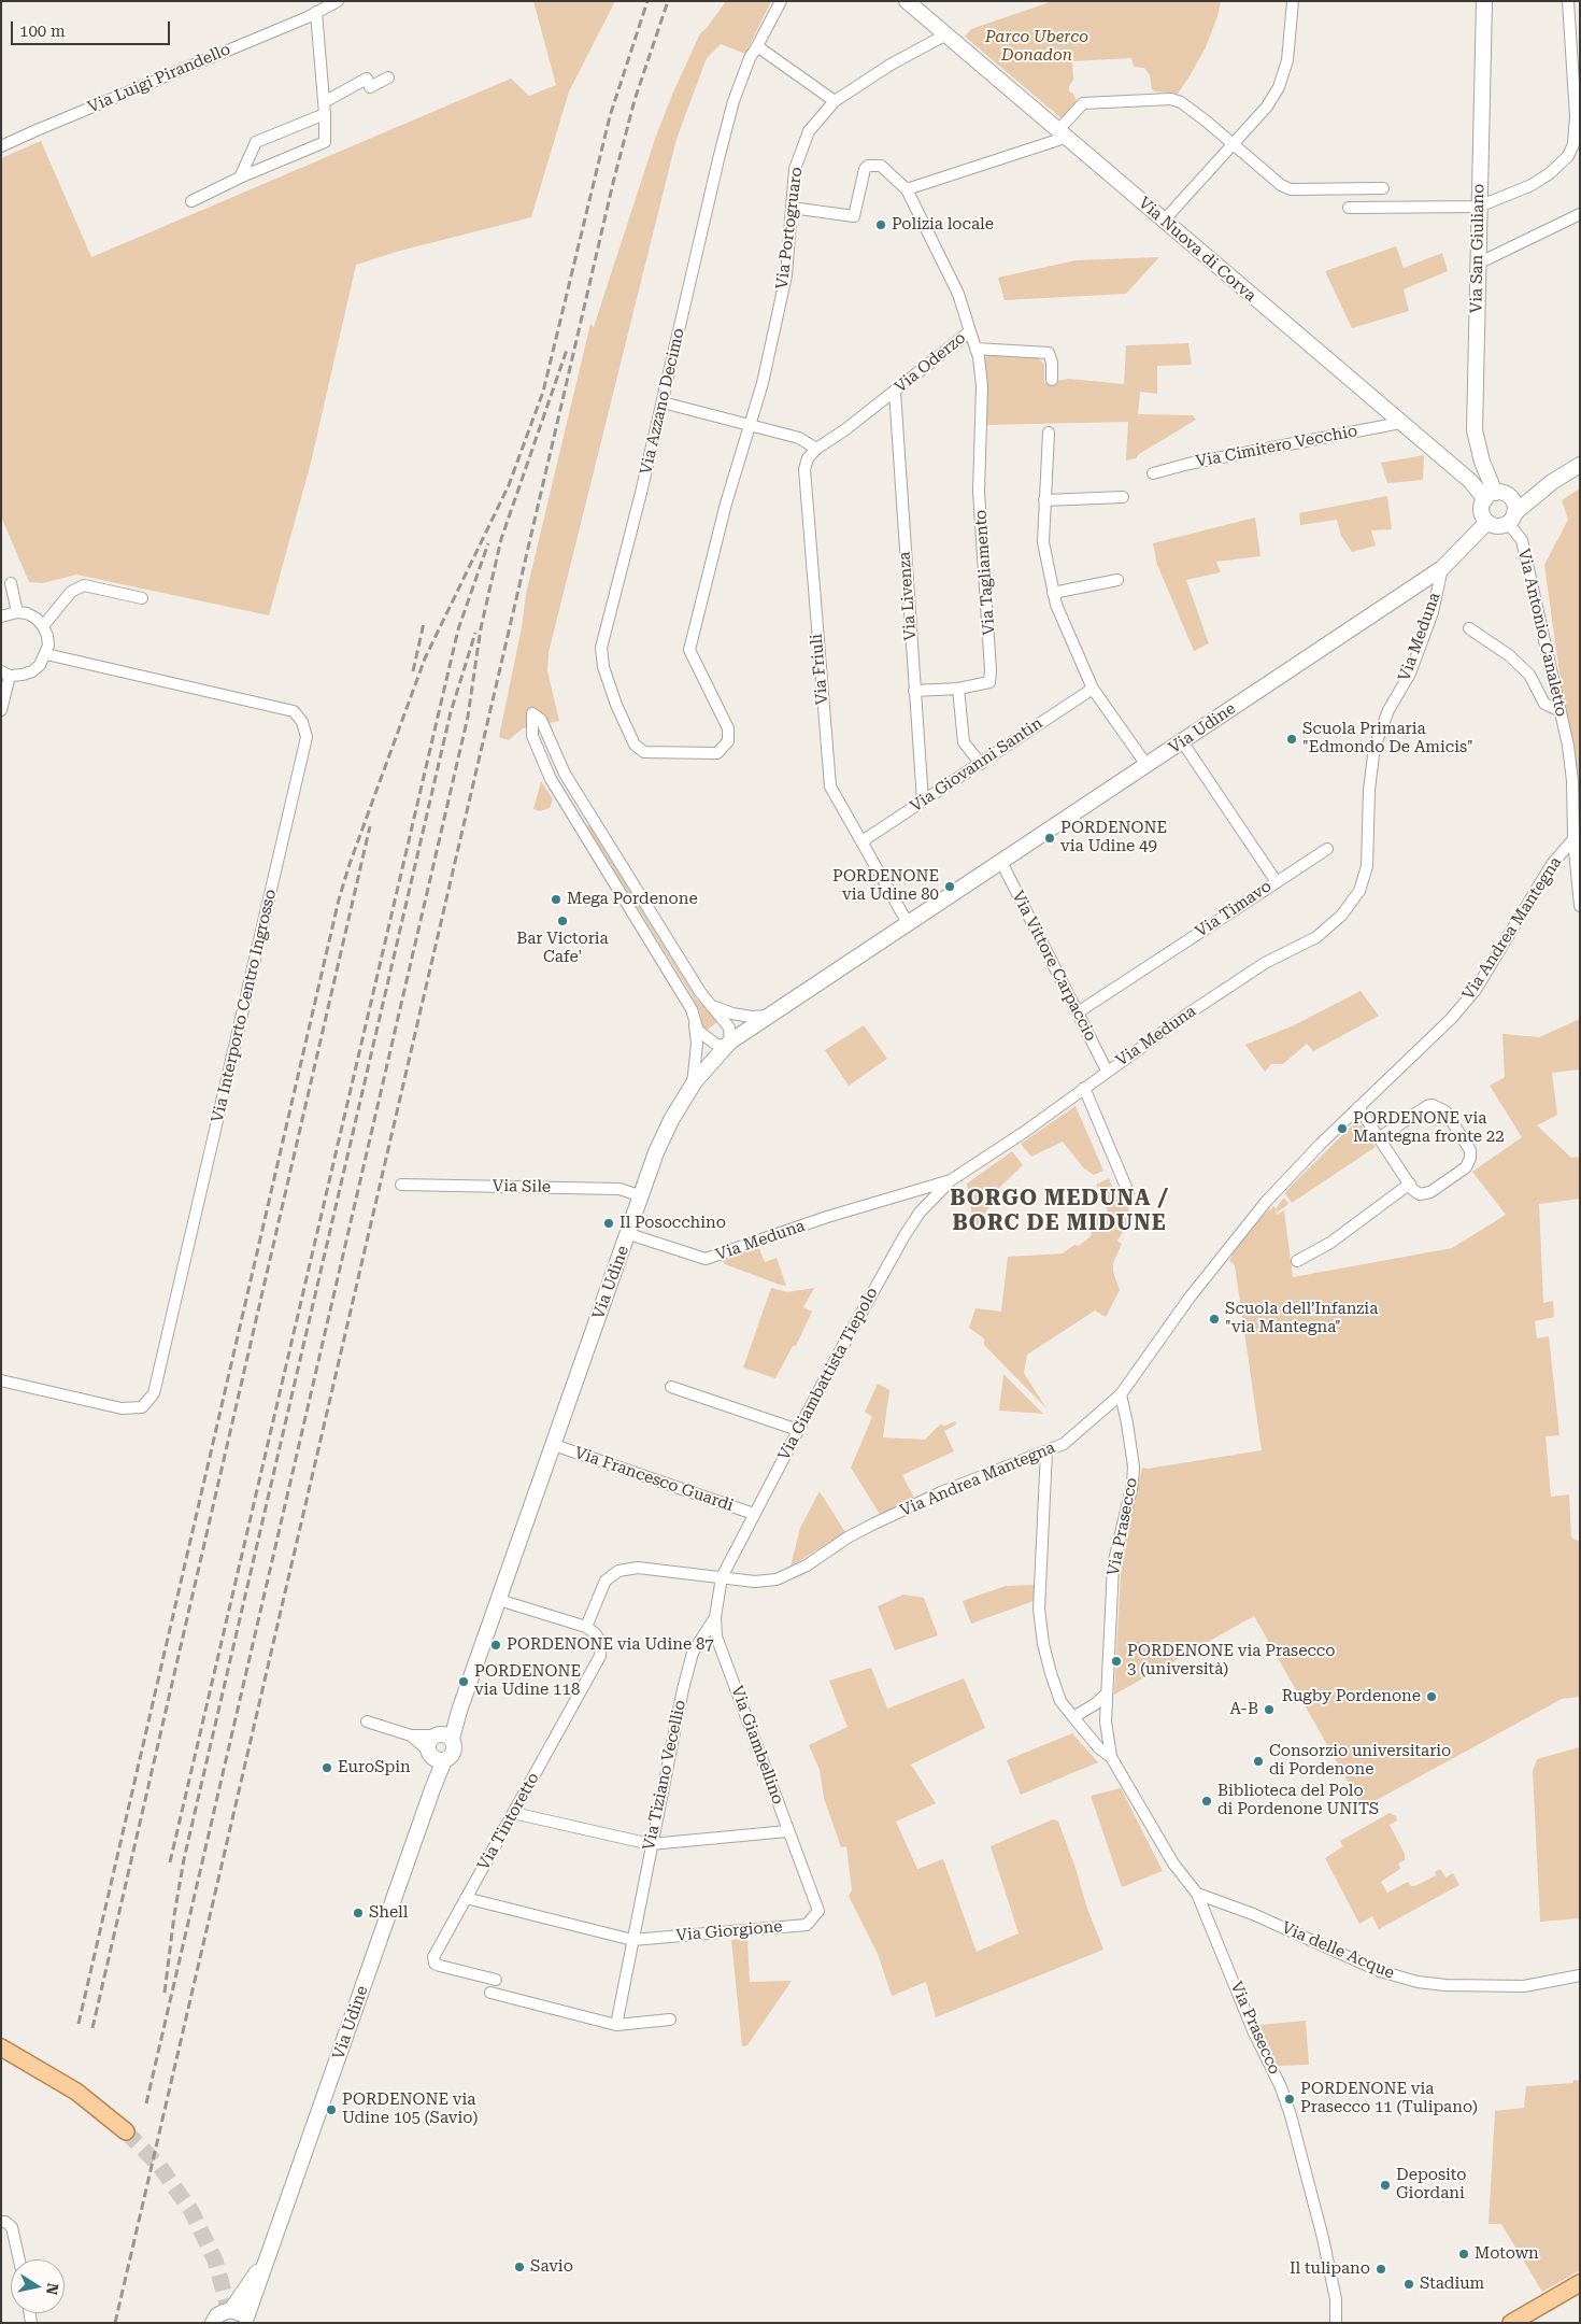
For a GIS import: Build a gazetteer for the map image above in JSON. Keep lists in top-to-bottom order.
{
  "streets": {
    "main road": ["Via San Giuliano", "Via Nuova di Corva", "Via Udine"],
    "street": [
      "Via Luigi Pirandello",
      "Via Portogruaro",
      "Via Oderzo",
      "Via Azzano Decimo",
      "Via Cimitero Vecchio",
      "Via Tagliamento",
      "Via Livenza",
      "Via Antonio Canaletto",
      "Via Meduna",
      "Via Friuli",
      "Via Giovanni Santin",
      "Via Timavo",
      "Via Andrea Mantegna",
      "Via Vittore Carpaccio",
      "Via Interporto Centro Ingrosso",
      "Via Sile",
      "Via Giambattista Tiepolo",
      "Via Francesco Guardi",
      "Via Prasecco",
      "Via Giambellino",
      "Via Tiziano Vecellio",
      "Via Tintoretto",
      "Via Giorgione",
      "Via delle Acque"
    ]
  },
  "crossings": [
    ["Via Portogruaro", "Via Nuova di Corva"],
    ["Via Portogruaro", "Via Oderzo"],
    ["Via Portogruaro", "Via Azzano Decimo"],
    ["Via San Giuliano", "Via Nuova di Corva"],
    ["Via San Giuliano", "Via Antonio Canaletto"],
    ["Via San Giuliano", "Via Udine"],
    ["Via Nuova di Corva", "Via Cimitero Vecchio"],
    ["Via Nuova di Corva", "Via Antonio Canaletto"],
    ["Via Nuova di Corva", "Via Udine"],
    ["Via Oderzo", "Via Tagliamento"],
    ["Via Oderzo", "Via Livenza"],
    ["Via Oderzo", "Via Friuli"],
    ["Via Livenza", "Via Giovanni Santin"],
    ["Via Antonio Canaletto", "Via Udine"],
    ["Via Antonio Canaletto", "Via Andrea Mantegna"],
    ["Via Meduna", "Via Udine"],
    ["Via Meduna", "Via Vittore Carpaccio"],
    ["Via Meduna", "Via Giambattista Tiepolo"],
    ["Via Friuli", "Via Udine"],
    ["Via Friuli", "Via Giovanni Santin"],
    ["Via Udine", "Via Timavo"],
    ["Via Udine", "Via Vittore Carpaccio"],
    ["Via Udine", "Via Sile"],
    ["Via Udine", "Via Francesco Guardi"],
    ["Via Timavo", "Via Vittore Carpaccio"],
    ["Via Andrea Mantegna", "Via Giambattista Tiepolo"],
    ["Via Andrea Mantegna", "Via Prasecco"],
    ["Via Andrea Mantegna", "Via Giambellino"],
    ["Via Andrea Mantegna", "Via Tintoretto"],
    ["Via Giambattista Tiepolo", "Via Francesco Guardi"],
    ["Via Giambattista Tiepolo", "Via Giambellino"],
    ["Via Prasecco", "Via delle Acque"],
    ["Via Giambellino", "Via Tiziano Vecellio"],
    ["Via Giambellino", "Via Giorgione"],
    ["Via Tiziano Vecellio", "Via Giorgione"],
    ["Via Tintoretto", "Via Giorgione"]
  ],
  "districts": ["BORGO MEDUNA / BORC DE MIDUNE"],
  "parks": ["Parco Uberco Donadon"],
  "places": [
    "Polizia locale",
    "Scuola Primaria \"Edmondo De Amicis\"",
    "PORDENONE via Udine 49",
    "PORDENONE via Udine 80",
    "Mega Pordenone",
    "Bar Victoria Cafe'",
    "PORDENONE via Mantegna fronte 22",
    "Il Posocchino",
    "Scuola dell’Infanzia \"via Mantegna\"",
    "PORDENONE via Udine 87",
    "PORDENONE via Prasecco 3 (università)",
    "PORDENONE via Udine 118",
    "Rugby Pordenone",
    "A-B",
    "Consorzio universitario di Pordenone",
    "EuroSpin",
    "Biblioteca del Polo di Pordenone UNITS",
    "Shell",
    "PORDENONE via Prasecco 11 (Tulipano)",
    "PORDENONE via Udine 105 (Savio)",
    "Deposito Giordani",
    "Motown",
    "Savio",
    "Il tulipano",
    "Stadium"
  ],
  "scale_bar": "100 m",
  "north": "right"
}
